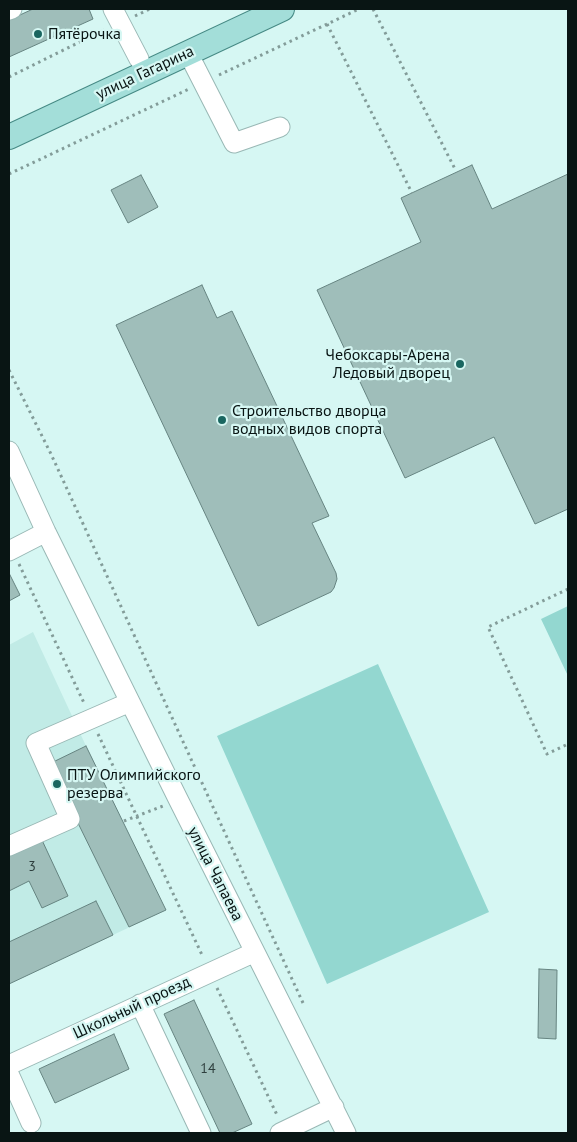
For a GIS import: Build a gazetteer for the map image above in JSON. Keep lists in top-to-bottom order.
{
  "streets": {
    "main road": ["улица Гагарина"],
    "street": ["улица Чапаева", "Школьный проезд"]
  },
  "crossings": [
    ["улица Чапаева", "Школьный проезд"]
  ],
  "places": [
    "Пятёрочка",
    "Чебоксары-Арена Ледовый дворец",
    "Строительство дворца водных видов спорта",
    "ПТУ Олимпийского резерва"
  ],
  "house_numbers": ["3", "14"]
}
